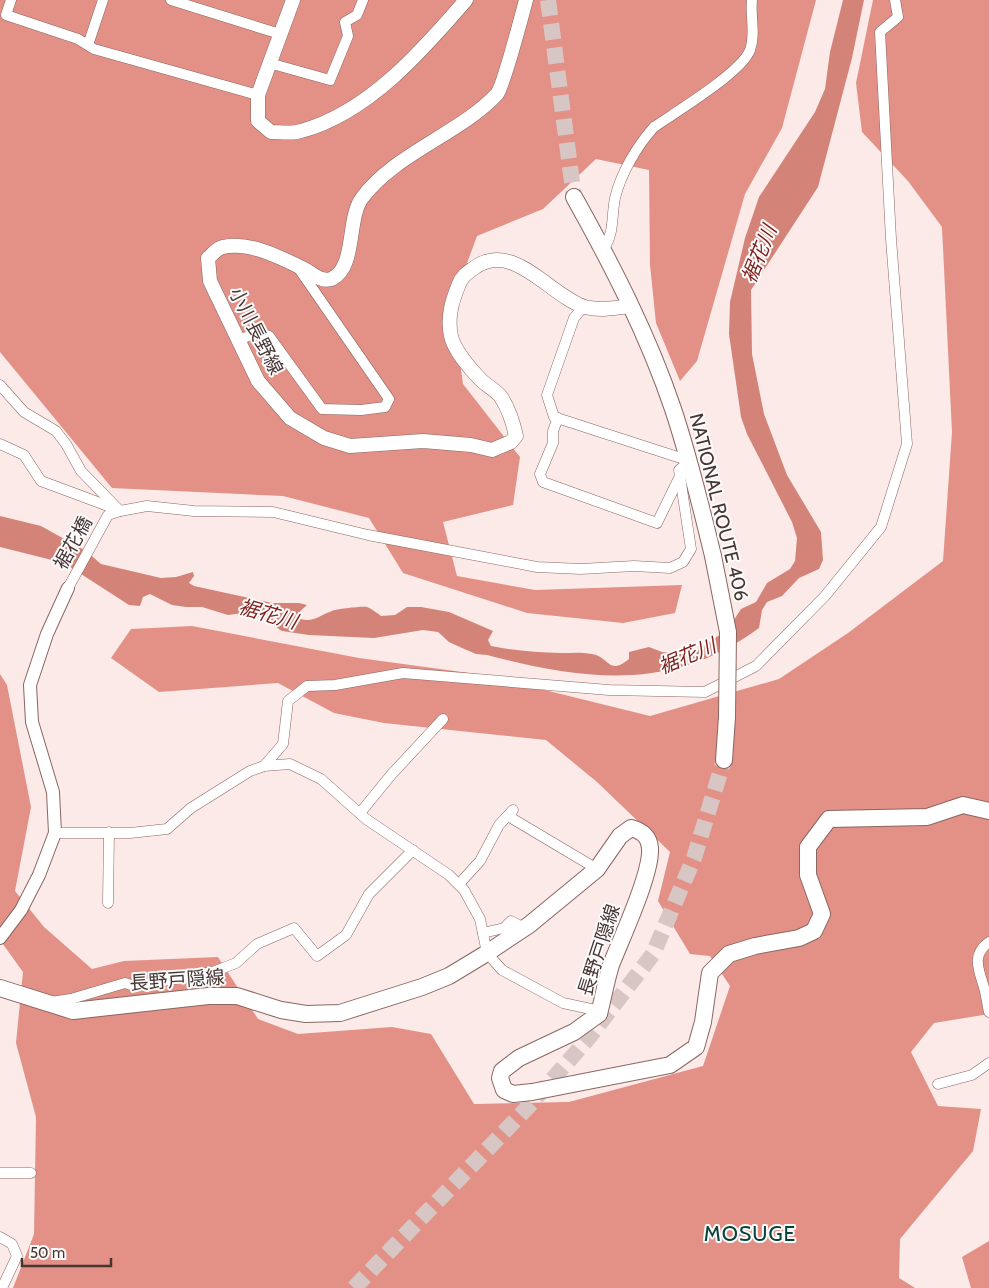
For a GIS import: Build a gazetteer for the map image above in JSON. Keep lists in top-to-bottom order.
{
  "streets": {
    "main road": ["小川長野線", "NATIONAL ROUTE 406", "長野戸隠線"],
    "street": ["裾花橋"]
  },
  "crossings": [
    ["小川長野線", "NATIONAL ROUTE 406"]
  ],
  "districts": ["MOSUGE"],
  "water": ["裾花川"],
  "scale_bar": "50 m"
}
